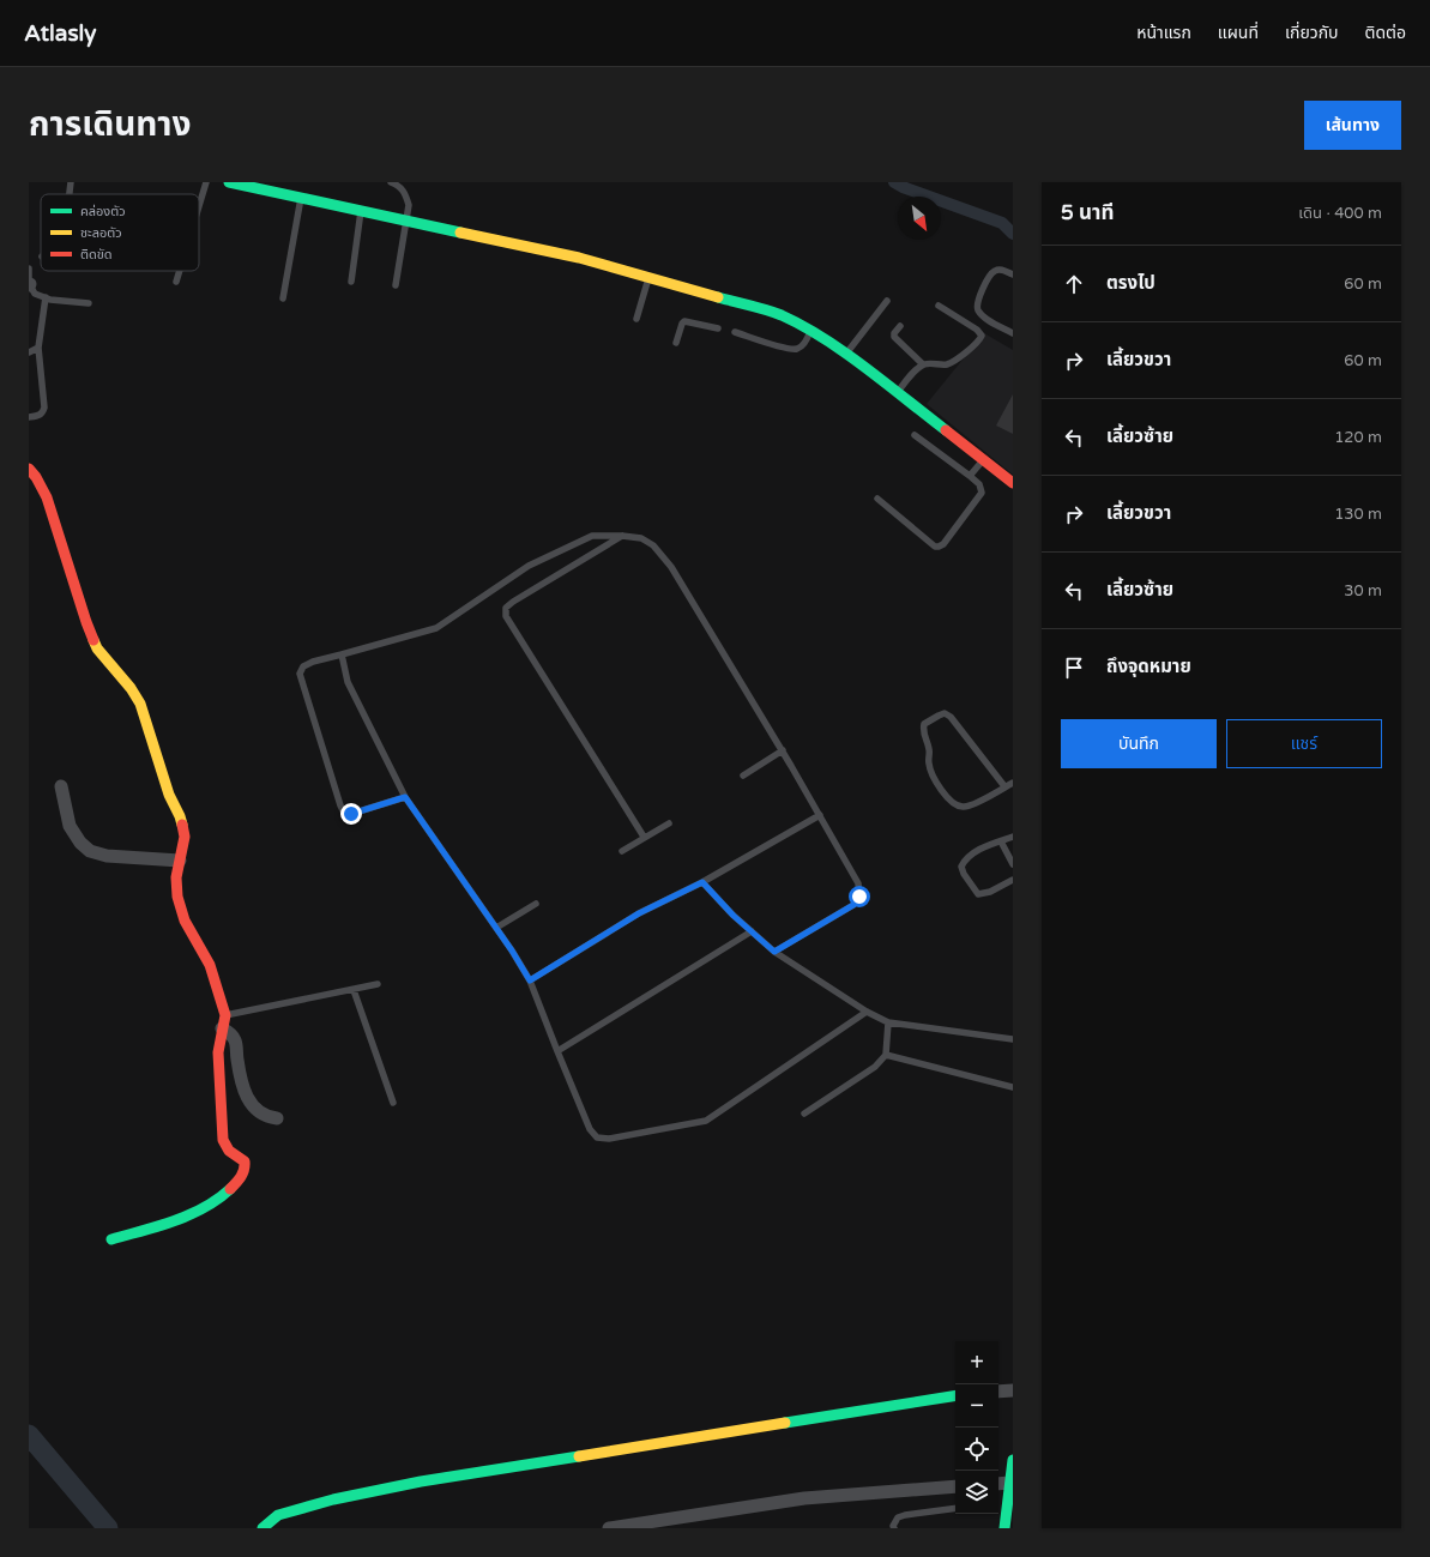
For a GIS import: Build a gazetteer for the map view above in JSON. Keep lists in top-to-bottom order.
{
  "legend": ["คล่องตัว", "ชะลอตัว", "ติดขัด"],
  "north": "bottom right",
  "page": {
    "header": "Atlasly",
    "nav": [
      "หน้าแรก",
      "แผนที่",
      "เกี่ยวกับ",
      "ติดต่อ"
    ],
    "title": "การเดินทาง",
    "buttons": [
      "เส้นทาง",
      ["บันทึก", "แชร์"]
    ],
    "heading": ["5 นาที", "เดิน · 400 m"],
    "list": [
      ["ตรงไป", "60 m"],
      ["เลี้ยวขวา", "60 m"],
      ["เลี้ยวซ้าย", "120 m"],
      ["เลี้ยวขวา", "130 m"],
      ["เลี้ยวซ้าย", "30 m"],
      "ถึงจุดหมาย"
    ],
    "map_buttons": ["+", "−"]
  }
}
